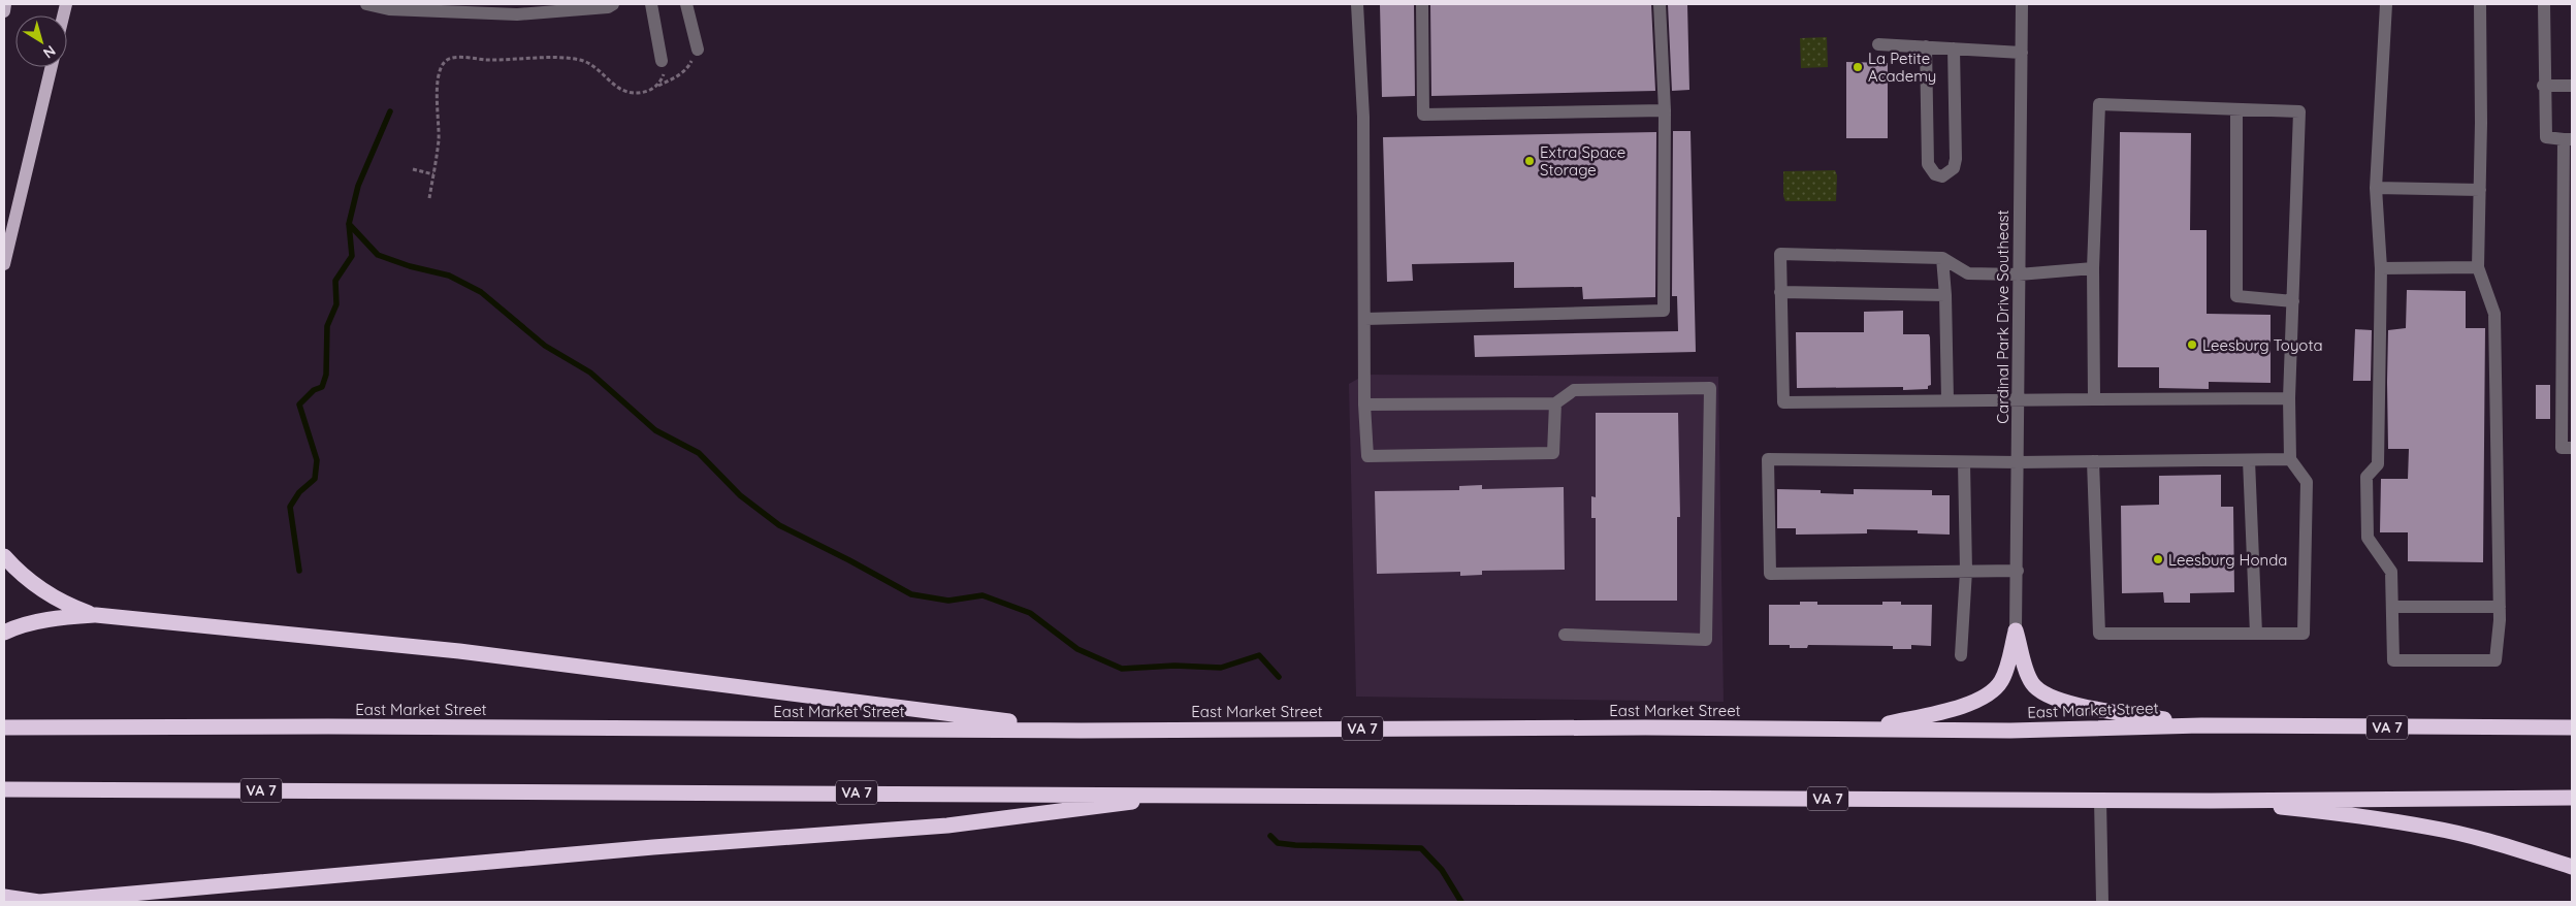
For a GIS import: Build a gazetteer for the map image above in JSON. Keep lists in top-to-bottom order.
{
  "streets": {
    "highway": ["East Market Street", "VA 7"],
    "street": ["Cardinal Park Drive Southeast"]
  },
  "places": [
    "La Petite Academy",
    "Extra Space Storage",
    "Leesburg Toyota",
    "Leesburg Honda"
  ],
  "north": "bottom right"
}
